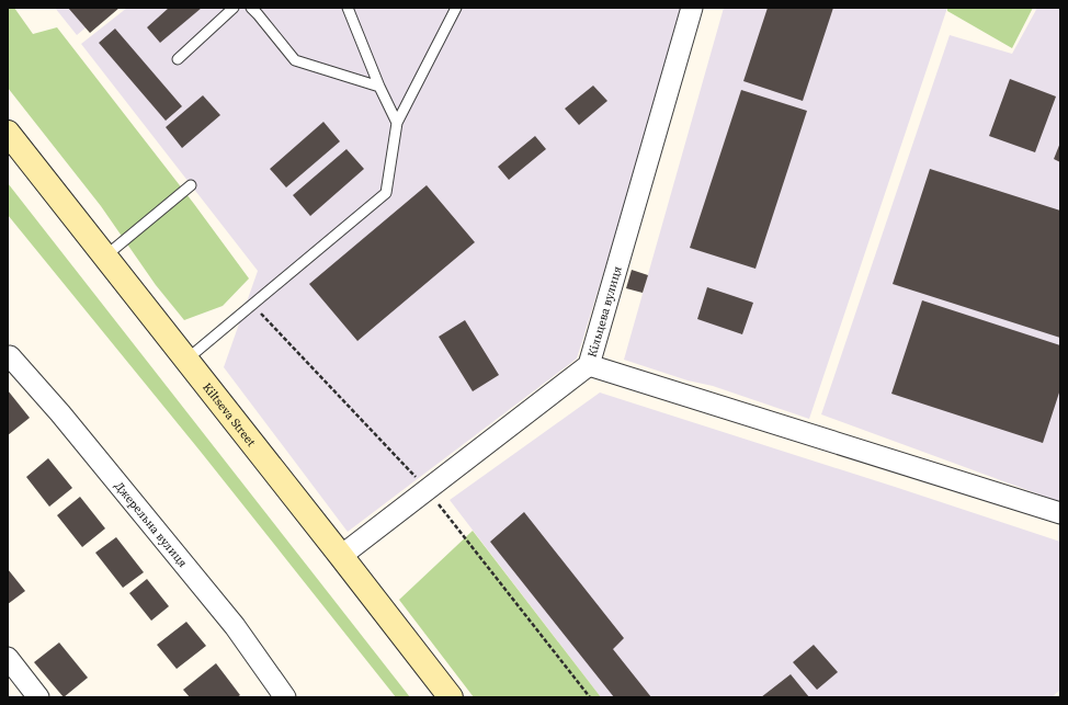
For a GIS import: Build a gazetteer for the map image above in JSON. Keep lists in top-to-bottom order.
{
  "streets": {
    "main road": ["Kiltseva Street"],
    "street": ["Кільцева вулиця", "Джерельна вулиця"]
  },
  "crossings": [
    ["Кільцева вулиця", "Kiltseva Street"]
  ]
}
